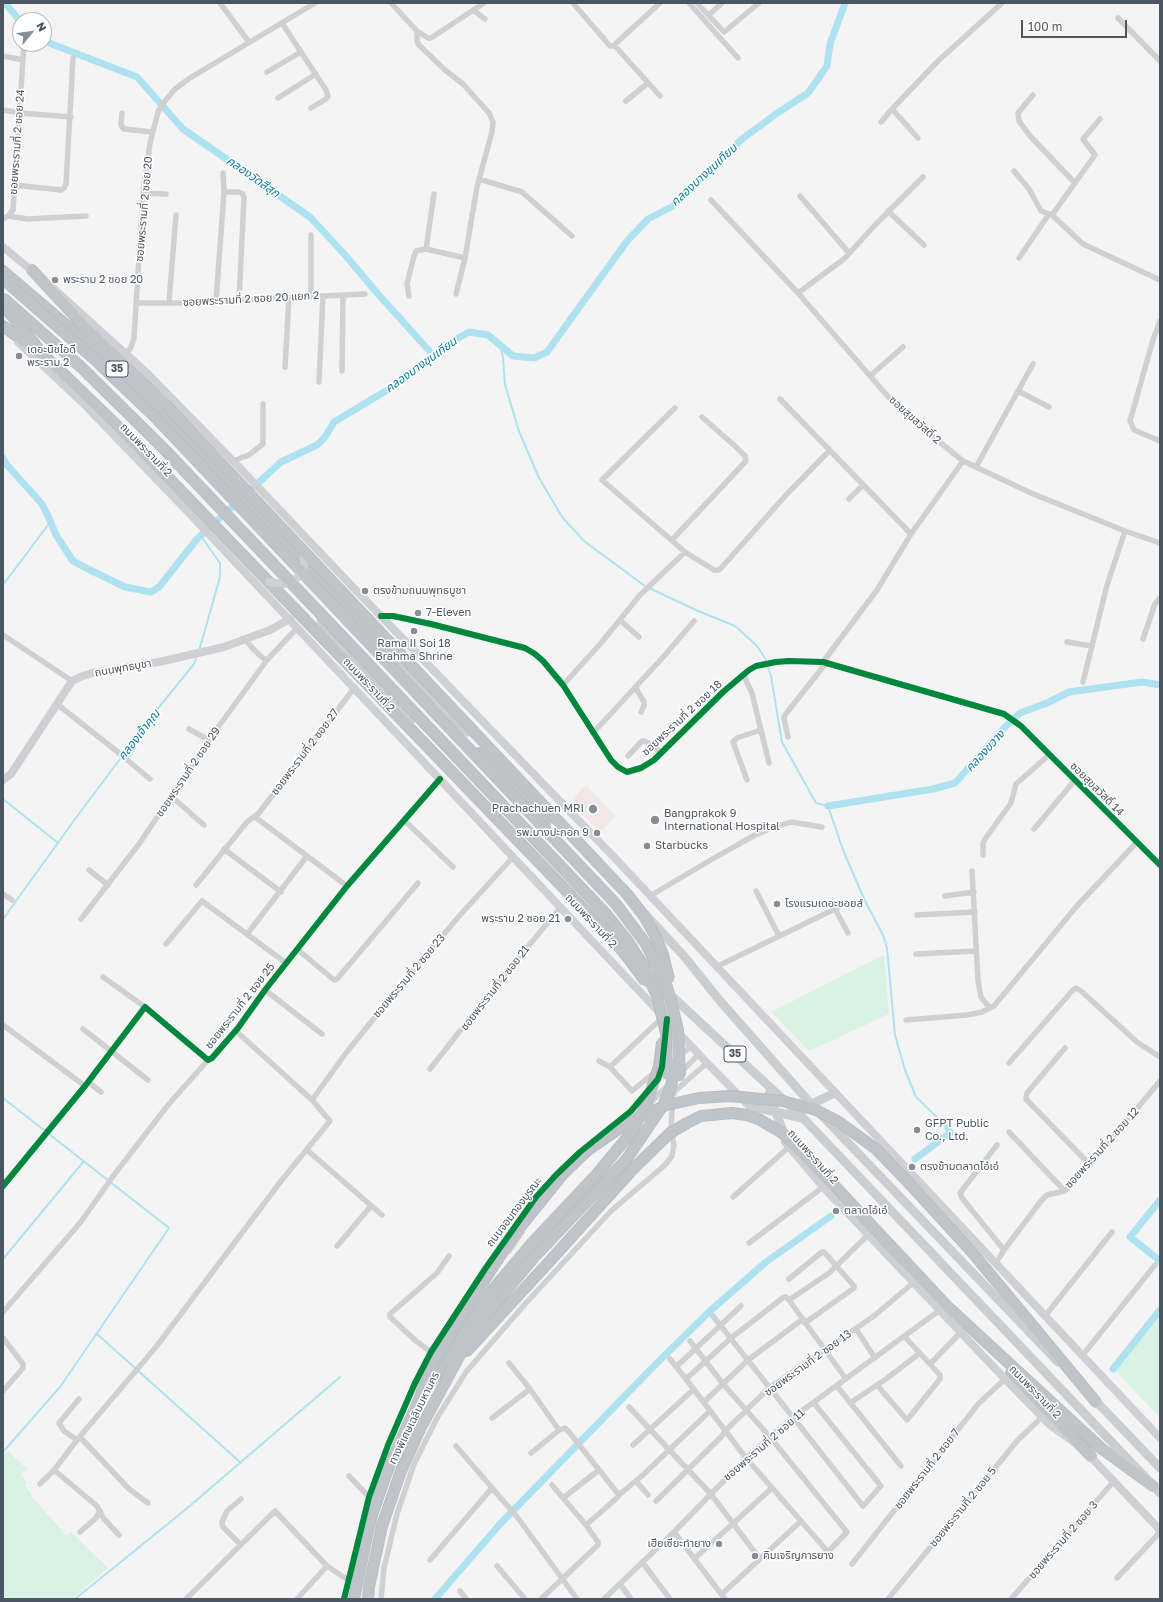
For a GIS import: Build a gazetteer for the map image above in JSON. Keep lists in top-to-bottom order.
{
  "streets": {
    "highway": ["35", "ถนนพระรามที่ 2", "ทางพิเศษเฉลิมมหานคร"],
    "main road": ["ถนนพุทธบูชา"],
    "street": [
      "ซอยพระรามที่ 2 ซอย 24",
      "ซอยพระรามที่ 2 ซอย 20",
      "ซอยพระรามที่ 2 ซอย 20 แยก 2",
      "ซอยสุขสวัสดิ์ 2",
      "ซอยพระรามที่ 2 ซอย 18",
      "ซอยพระรามที่ 2 ซอย 27",
      "ซอยพระรามที่ 2 ซอย 29",
      "ซอยสุขสวัสดิ์ 14",
      "ซอยพระรามที่ 2 ซอย 23",
      "ซอยพระรามที่ 2 ซอย 21",
      "ซอยพระรามที่ 2 ซอย 25",
      "ซอยพระรามที่ 2 ซอย 12",
      "ถนนจอมทองบูรณะ",
      "ซอยพระรามที่ 2 ซอย 13",
      "ซอยพระรามที่ 2 ซอย 11",
      "ซอยพระรามที่ 2 ซอย 7",
      "ซอยพระรามที่ 2 ซอย 5",
      "ซอยพระรามที่ 2 ซอย 3"
    ]
  },
  "crossings": [
    ["ซอยพระรามที่ 2 ซอย 20", "ซอยพระรามที่ 2 ซอย 20 แยก 2"],
    ["ซอยพระรามที่ 2 ซอย 20", "35"],
    ["35", "ซอยพระรามที่ 2 ซอย 18"],
    ["35", "ซอยพระรามที่ 2 ซอย 12"],
    ["ถนนพระรามที่ 2", "ถนนพุทธบูชา"],
    ["ถนนพระรามที่ 2", "ซอยพระรามที่ 2 ซอย 27"],
    ["ถนนพระรามที่ 2", "ซอยพระรามที่ 2 ซอย 29"],
    ["ถนนพระรามที่ 2", "ซอยพระรามที่ 2 ซอย 23"],
    ["ถนนพระรามที่ 2", "ซอยพระรามที่ 2 ซอย 21"],
    ["ถนนพระรามที่ 2", "ซอยพระรามที่ 2 ซอย 25"],
    ["ถนนพระรามที่ 2", "ถนนจอมทองบูรณะ"],
    ["ถนนพระรามที่ 2", "ซอยพระรามที่ 2 ซอย 13"],
    ["ถนนพระรามที่ 2", "ซอยพระรามที่ 2 ซอย 11"],
    ["ถนนพระรามที่ 2", "ซอยพระรามที่ 2 ซอย 7"],
    ["ถนนพระรามที่ 2", "ซอยพระรามที่ 2 ซอย 5"],
    ["ถนนพระรามที่ 2", "ซอยพระรามที่ 2 ซอย 3"],
    ["ซอยพระรามที่ 2 ซอย 18", "ซอยสุขสวัสดิ์ 14"],
    ["ถนนจอมทองบูรณะ", "ทางพิเศษเฉลิมมหานคร"]
  ],
  "water": [
    "คลองบางขุนเทียน",
    "คลองวัดสีสุก",
    "คลองเจ้าคุณ",
    "คลองขวาง"
  ],
  "places": [
    "พระราม 2 ซอย 20",
    "เดอะนิชไอดี พระราม 2",
    "ตรงข้ามถนนพุทธบูชา",
    "7-Eleven",
    "Rama II Soi 18 Brahma Shrine",
    "Prachachuen MRI",
    "Bangprakok 9 International Hospital",
    "รพ.บางปะกอก 9",
    "Starbucks",
    "โรงแรมเดอะชอยส์",
    "พระราม 2 ซอย 21",
    "GFPT Public Co., Ltd.",
    "ตรงข้ามตลาดโอ๋เอ๋",
    "ตลาดโอ๋เอ๋",
    "เฮียเซียะทำยาง",
    "คิมเจริญการยาง"
  ],
  "scale_bar": "100 m",
  "north": "top right"
}
